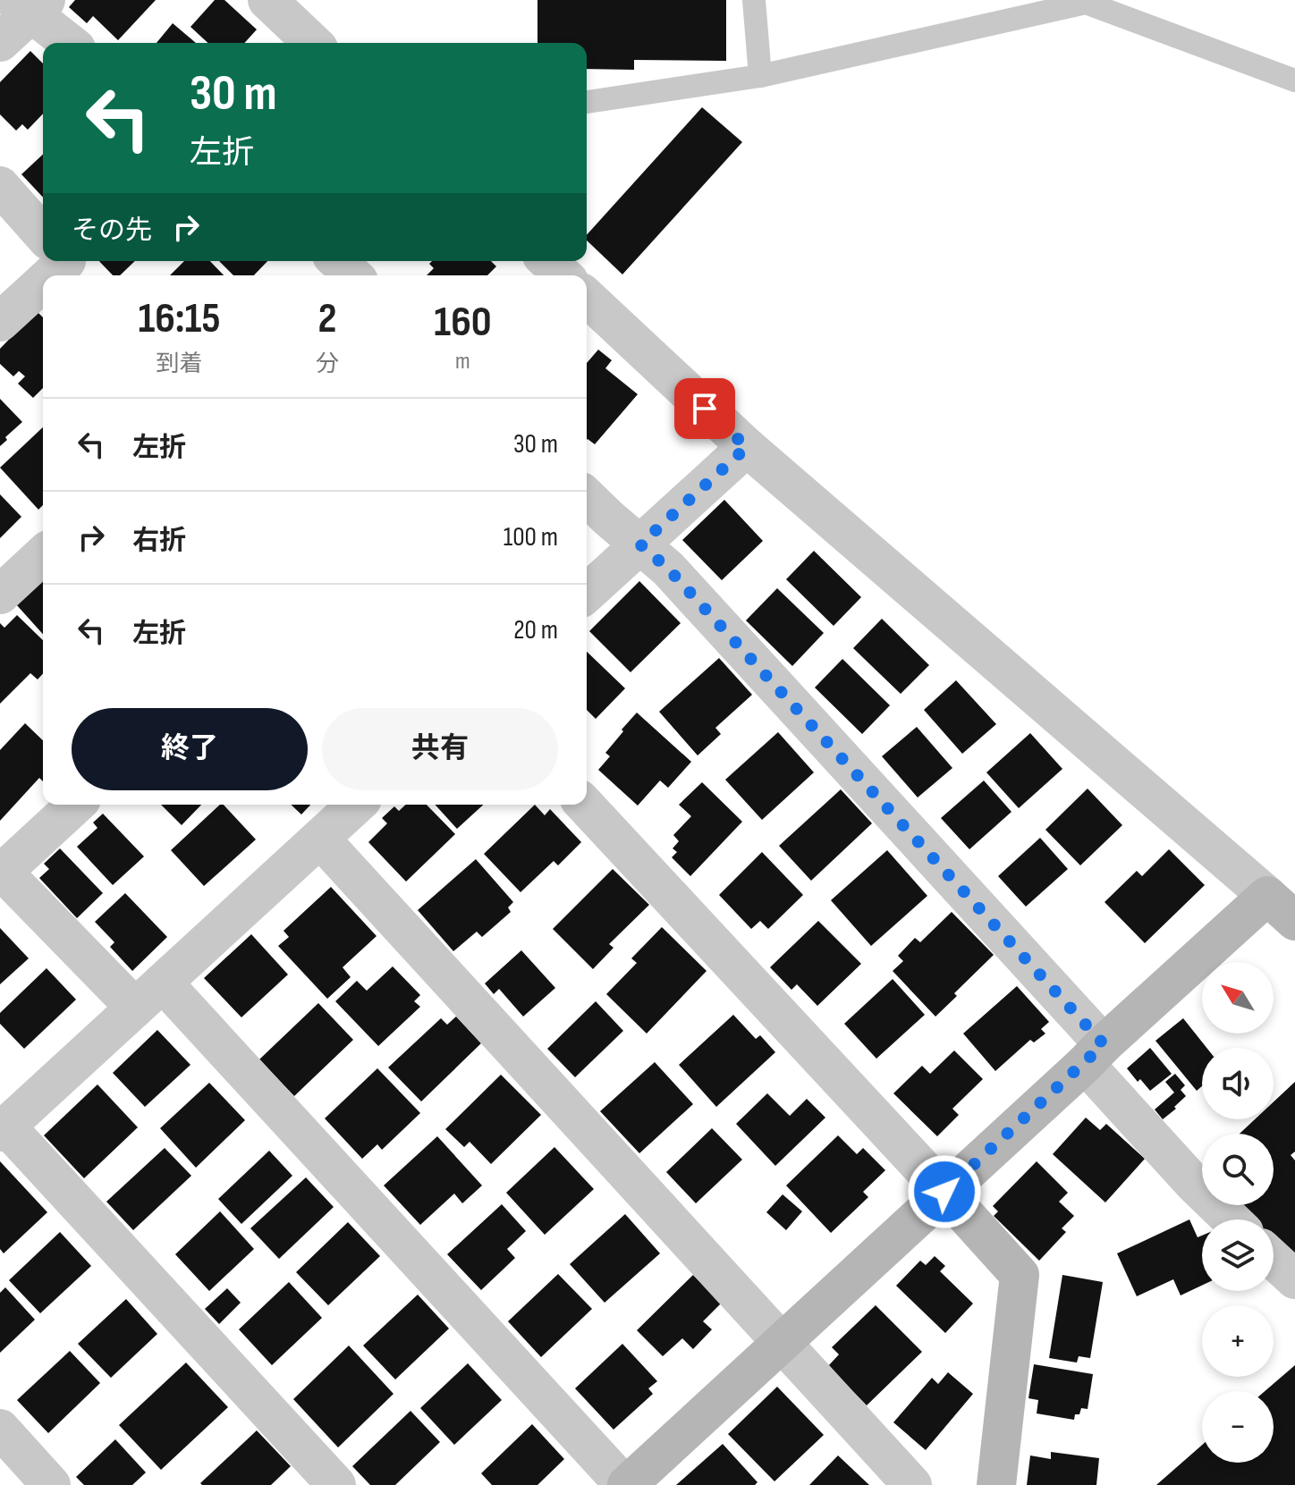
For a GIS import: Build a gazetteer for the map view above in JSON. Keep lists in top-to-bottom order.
{
  "north": "top left",
  "page": {
    "turn": ["30 m", "左折"],
    "then": "その先",
    "eta": [
      "16:15",
      "到着",
      "2",
      "分",
      "160",
      "m"
    ],
    "list": [
      {
        "name": "左折",
        "value": "30 m"
      },
      {
        "name": "右折",
        "value": "100 m"
      },
      {
        "name": "左折",
        "value": "20 m"
      }
    ],
    "buttons": ["終了", "共有"],
    "map_buttons": ["+", "−"]
  }
}
